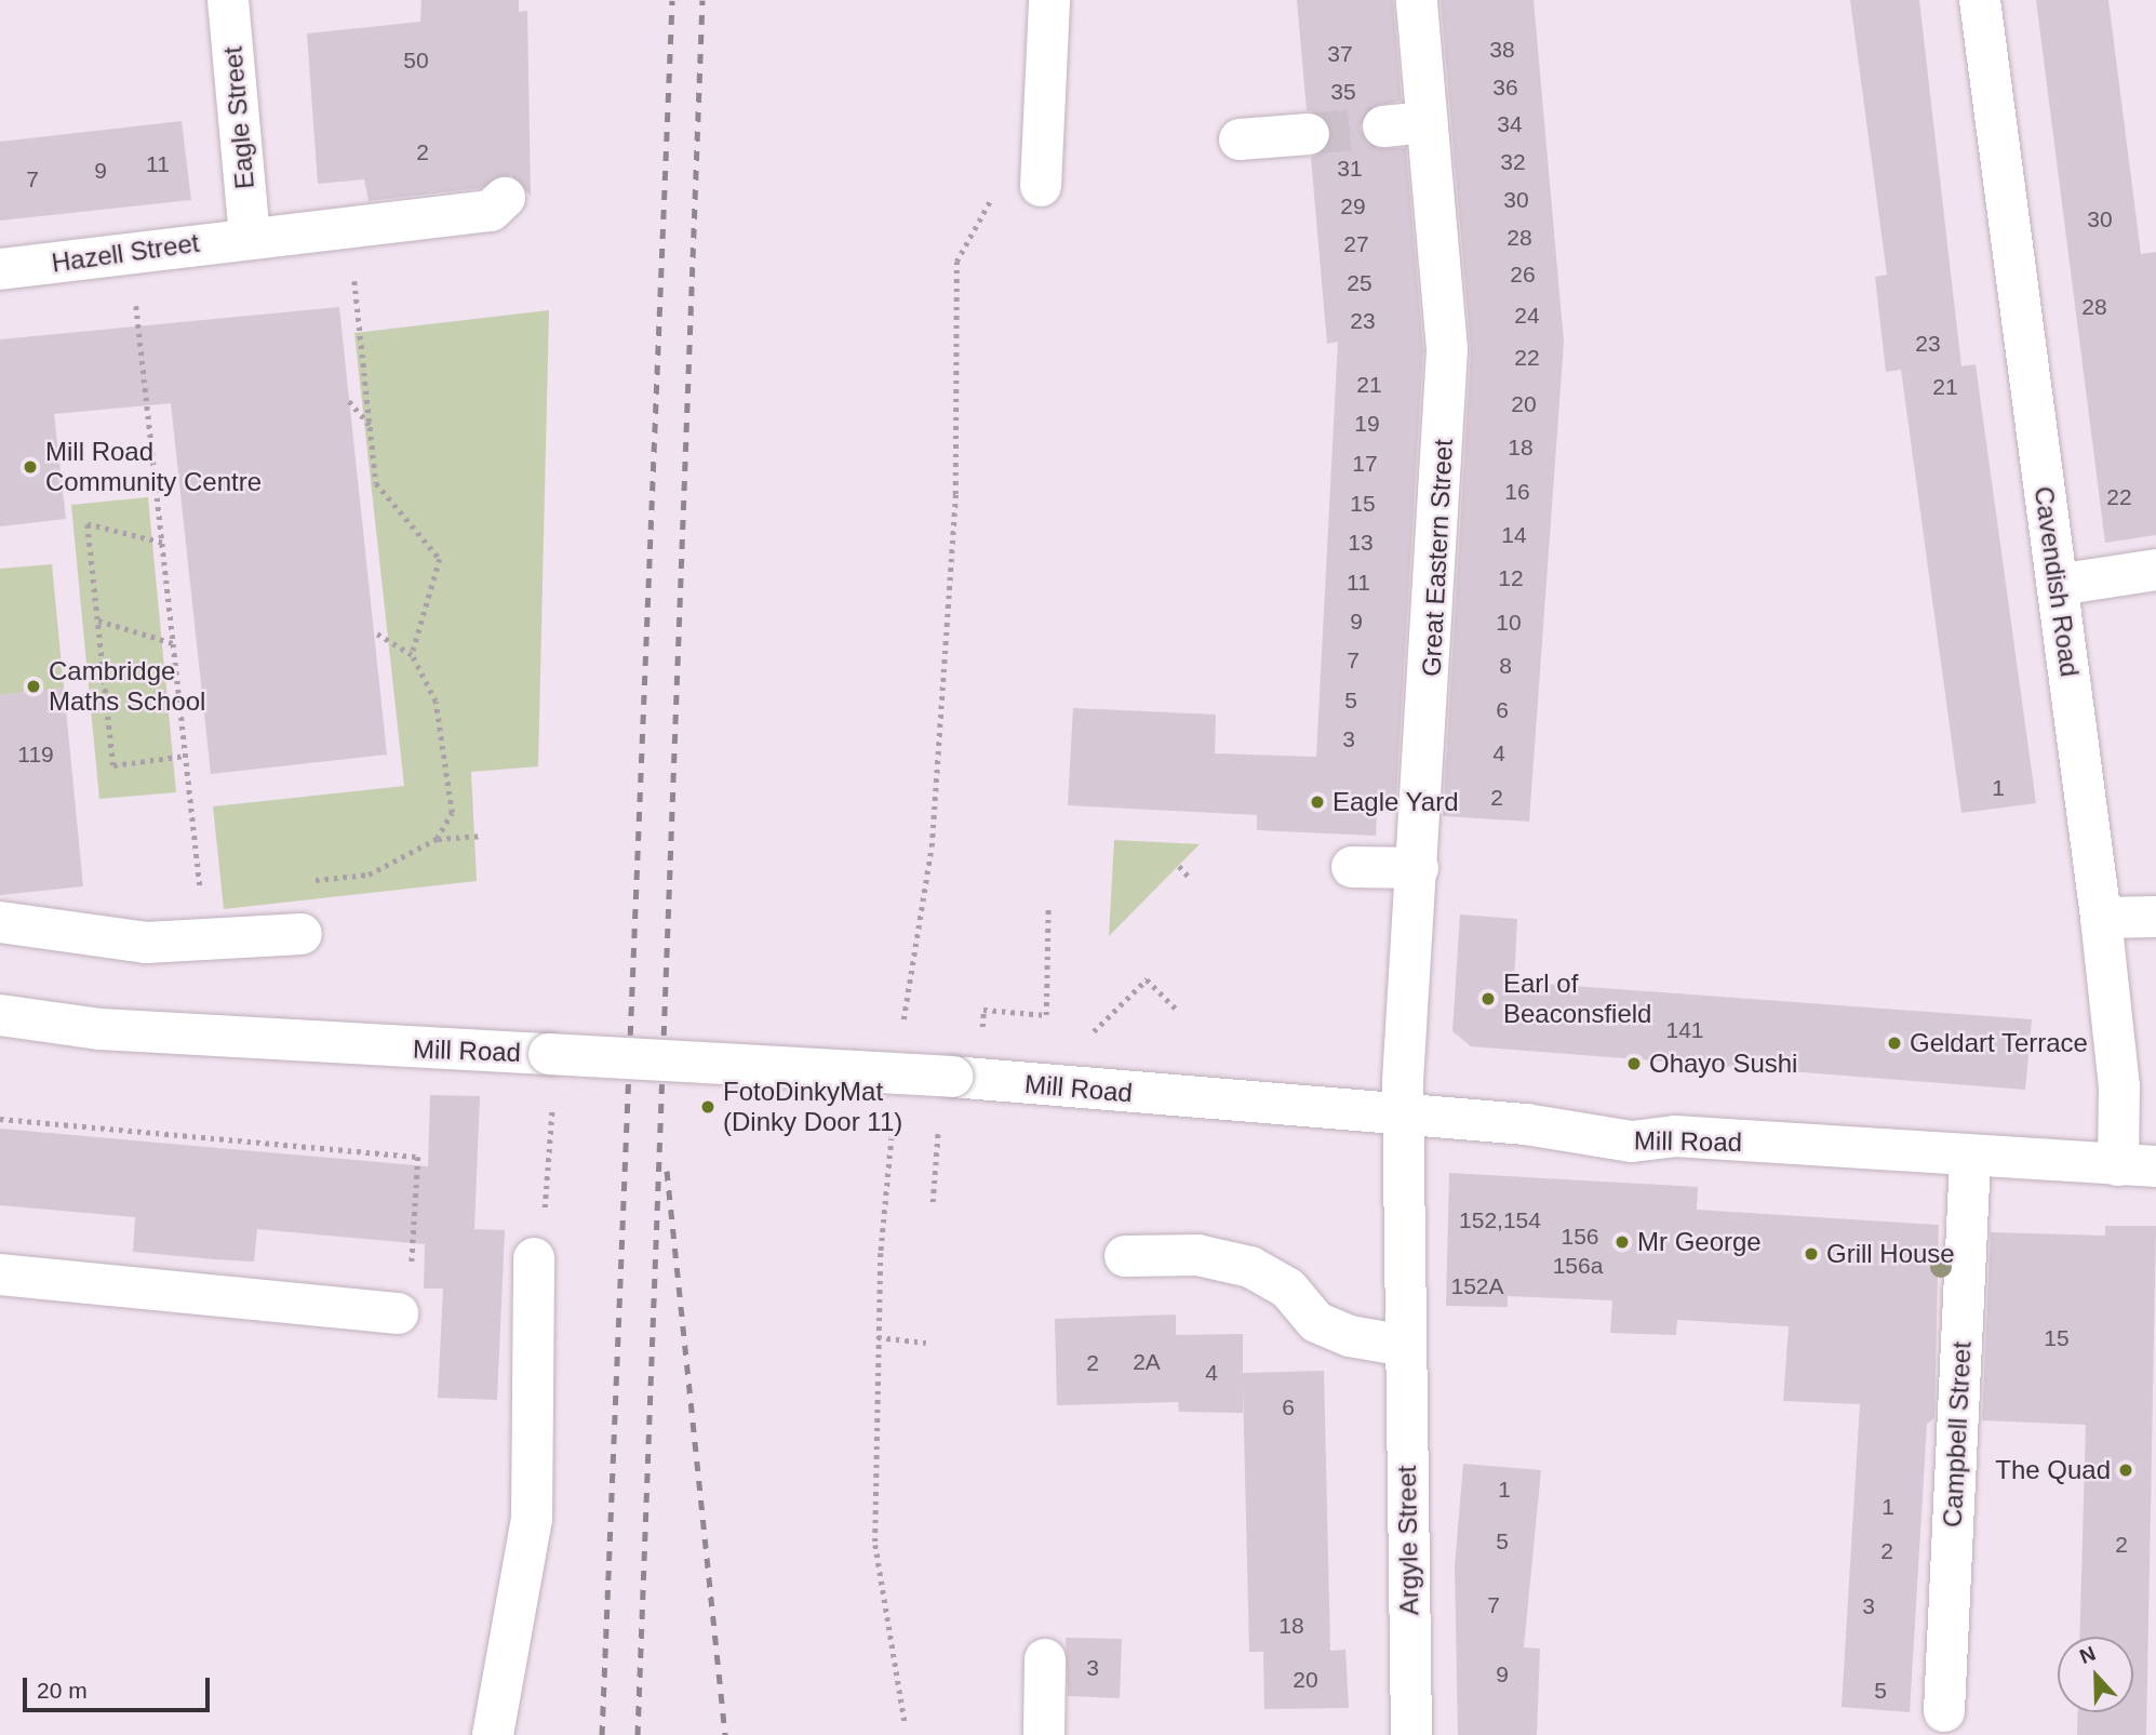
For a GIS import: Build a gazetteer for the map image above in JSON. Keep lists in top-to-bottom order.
{
  "streets": {
    "street": [
      "Eagle Street",
      "Hazell Street",
      "Great Eastern Street",
      "Cavendish Road",
      "Mill Road",
      "Campbell Street",
      "Argyle Street"
    ]
  },
  "crossings": [
    ["Eagle Street", "Hazell Street"],
    ["Great Eastern Street", "Mill Road"],
    ["Great Eastern Street", "Argyle Street"],
    ["Cavendish Road", "Mill Road"],
    ["Mill Road", "Campbell Street"],
    ["Mill Road", "Argyle Street"]
  ],
  "places": [
    "Mill Road Community Centre",
    "Cambridge Maths School",
    "Eagle Yard",
    "Earl of Beaconsfield",
    "Geldart Terrace",
    "Ohayo Sushi",
    "FotoDinkyMat (Dinky Door 11)",
    "Mr George",
    "Grill House",
    "The Quad"
  ],
  "house_numbers": [
    "38",
    "37",
    "50",
    "36",
    "35",
    "34",
    "2",
    "32",
    "11",
    "31",
    "9",
    "7",
    "30",
    "29",
    "30",
    "28",
    "27",
    "26",
    "25",
    "28",
    "24",
    "23",
    "23",
    "22",
    "21",
    "21",
    "20",
    "19",
    "18",
    "17",
    "16",
    "22",
    "15",
    "14",
    "13",
    "12",
    "11",
    "9",
    "10",
    "7",
    "8",
    "5",
    "6",
    "3",
    "4",
    "119",
    "1",
    "2",
    "141",
    "152,154",
    "156",
    "156a",
    "152A",
    "15",
    "2A",
    "2",
    "4",
    "6",
    "1",
    "1",
    "5",
    "2",
    "2",
    "7",
    "3",
    "18",
    "3",
    "9",
    "20",
    "5"
  ],
  "scale_bar": "20 m",
  "north": "top"
}
